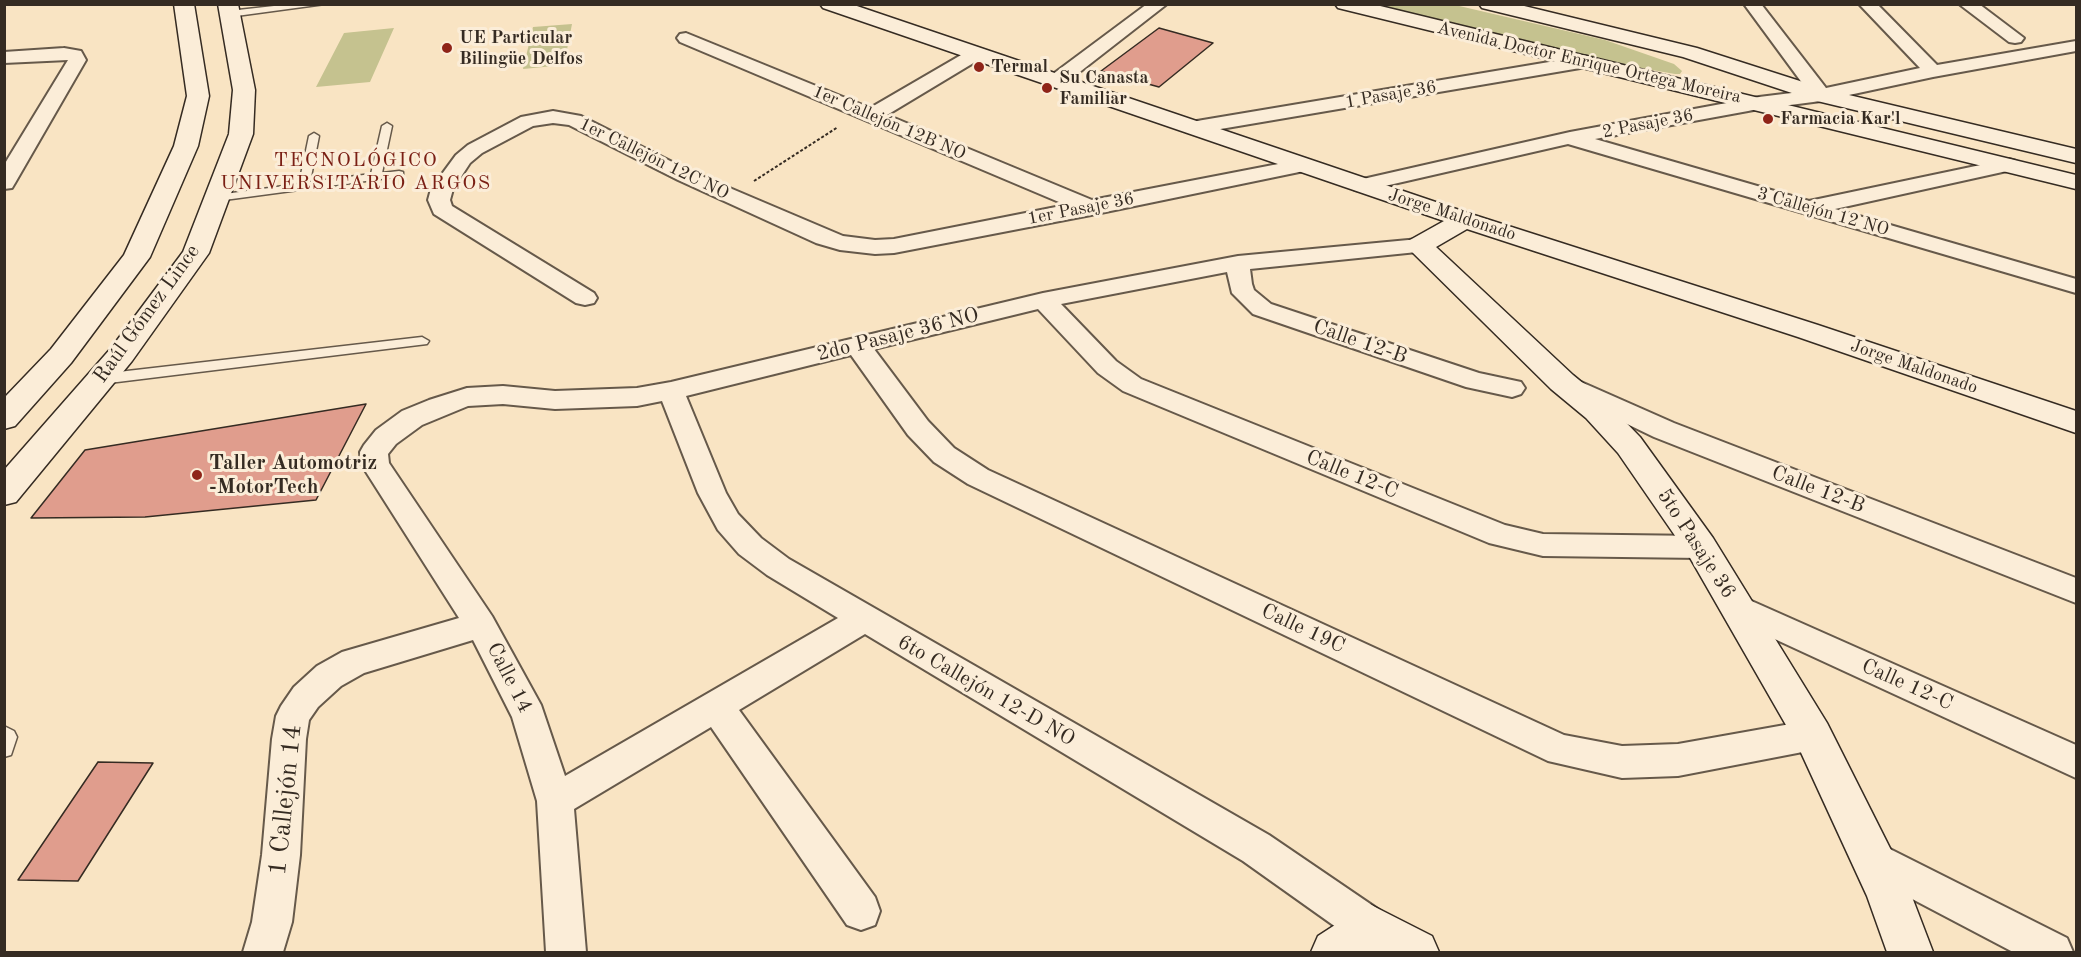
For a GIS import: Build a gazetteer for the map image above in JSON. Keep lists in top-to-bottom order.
{
  "streets": {
    "main road": [
      "Avenida Doctor Enrique Ortega Moreira",
      "Jorge Maldonado",
      "Raúl Gómez Lince",
      "5to Pasaje 36"
    ],
    "street": [
      "1 Pasaje 36",
      "1er Callejón 12B NO",
      "2 Pasaje 36",
      "1er Callejón 12C NO",
      "1er Pasaje 36",
      "3 Callejón 12 NO",
      "2do Pasaje 36 NO",
      "Calle 12-B",
      "Calle 12-C",
      "Calle 19C",
      "Calle 14",
      "6to Callejón 12-D NO",
      "1 Callejón 14"
    ]
  },
  "crossings": [
    ["Avenida Doctor Enrique Ortega Moreira", "1 Pasaje 36"],
    ["Avenida Doctor Enrique Ortega Moreira", "2 Pasaje 36"],
    ["1 Pasaje 36", "Jorge Maldonado"],
    ["1er Callejón 12B NO", "1er Pasaje 36"],
    ["2 Pasaje 36", "3 Callejón 12 NO"],
    ["2 Pasaje 36", "Jorge Maldonado"],
    ["1er Callejón 12C NO", "1er Pasaje 36"],
    ["1er Pasaje 36", "Jorge Maldonado"],
    ["2do Pasaje 36 NO", "Calle 12-B"],
    ["2do Pasaje 36 NO", "Calle 12-C"],
    ["2do Pasaje 36 NO", "5to Pasaje 36"],
    ["2do Pasaje 36 NO", "Calle 19C"],
    ["2do Pasaje 36 NO", "Calle 14"],
    ["2do Pasaje 36 NO", "6to Callejón 12-D NO"],
    ["Calle 12-B", "5to Pasaje 36"],
    ["Calle 12-C", "5to Pasaje 36"],
    ["5to Pasaje 36", "Calle 19C"],
    ["Calle 14", "1 Callejón 14"]
  ],
  "districts": ["TECNOLÓGICO UNIVERSITARIO ARGOS"],
  "places": [
    "UE Particular Bilingüe Delfos",
    "Termal",
    "Su Canasta Familiar",
    "Farmacia Kar'l",
    "Taller Automotriz -MotorTech"
  ]
}
